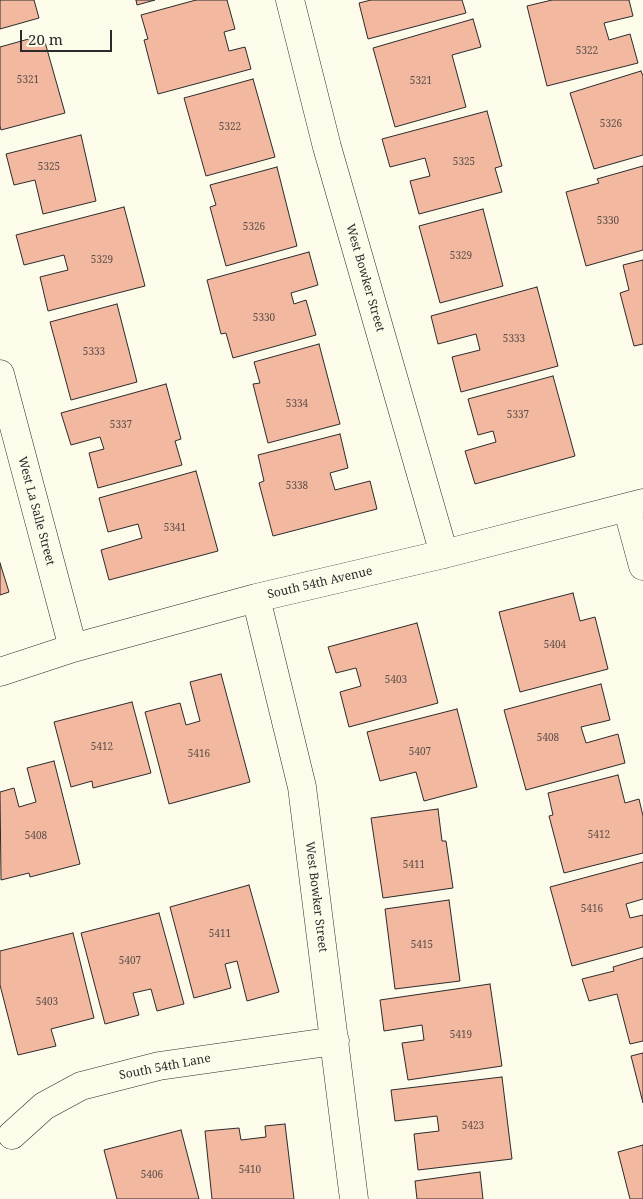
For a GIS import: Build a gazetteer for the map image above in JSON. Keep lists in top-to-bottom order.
{
  "streets": {
    "street": [
      "West Bowker Street",
      "West La Salle Street",
      "South 54th Avenue",
      "South 54th Lane"
    ]
  },
  "crossings": [
    ["West Bowker Street", "South 54th Avenue"],
    ["West Bowker Street", "South 54th Lane"],
    ["West La Salle Street", "South 54th Avenue"]
  ],
  "house_numbers": [
    "5322",
    "5321",
    "5321",
    "5326",
    "5322",
    "5325",
    "5325",
    "5330",
    "5326",
    "5329",
    "5329",
    "5330",
    "5333",
    "5333",
    "5334",
    "5337",
    "5337",
    "5338",
    "5341",
    "5404",
    "5403",
    "5408",
    "5412",
    "5407",
    "5416",
    "5412",
    "5408",
    "5411",
    "5416",
    "5411",
    "5415",
    "5407",
    "5403",
    "5419",
    "5423",
    "5410",
    "5406"
  ],
  "scale_bar": "20 m"
}
